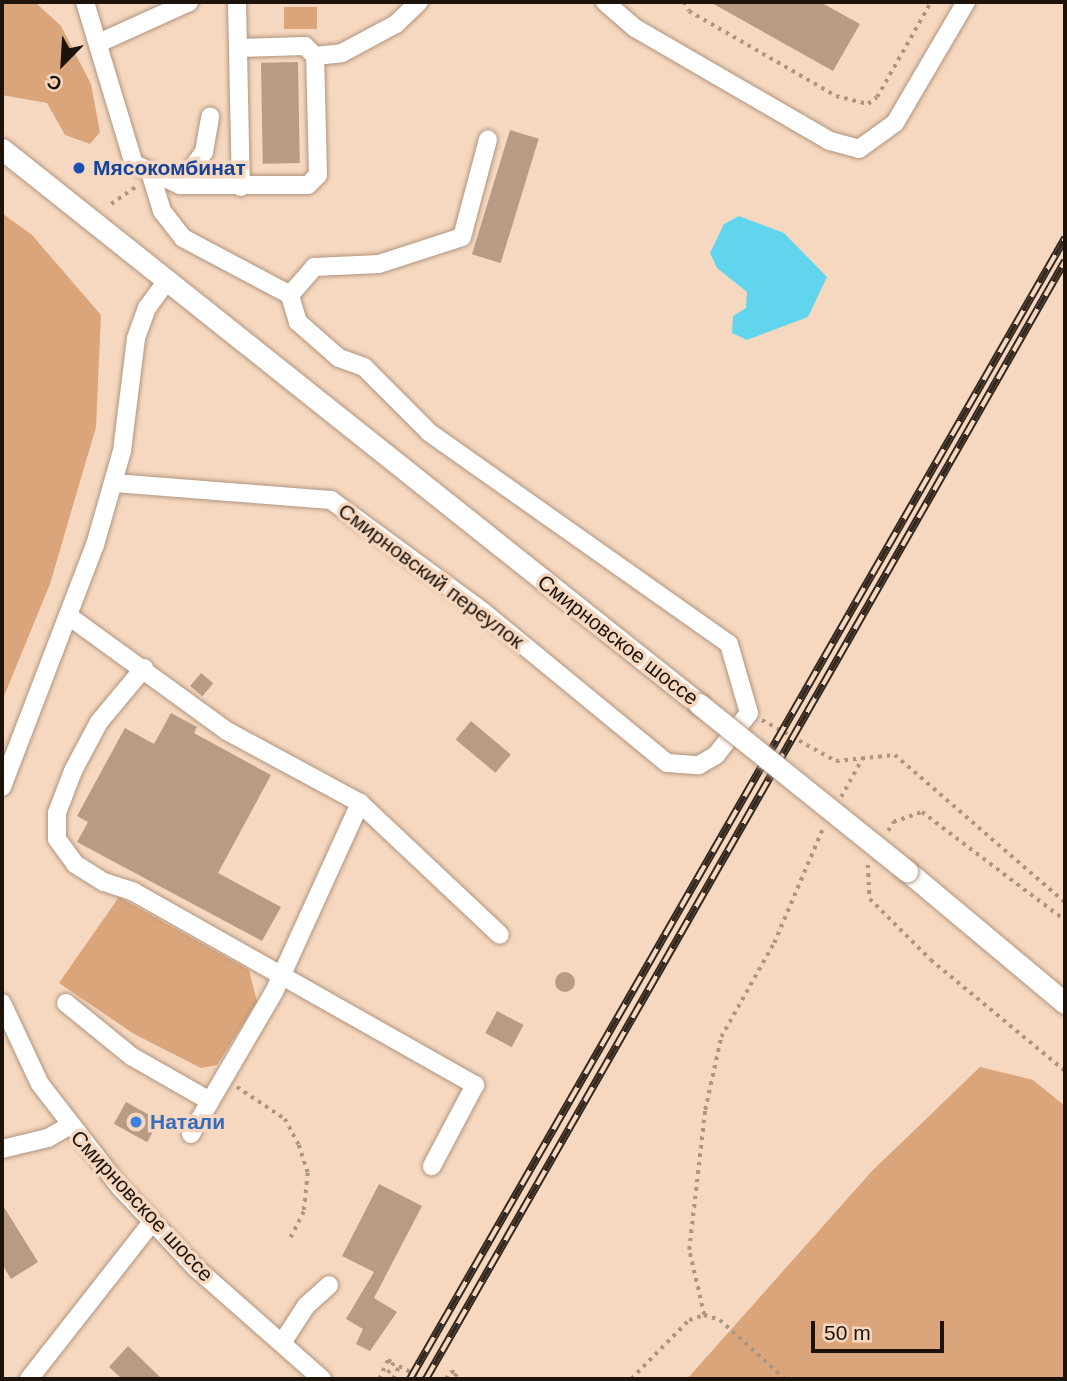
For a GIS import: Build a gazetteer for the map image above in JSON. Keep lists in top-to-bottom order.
{
  "streets": {
    "main road": ["Смирновское шоссе"],
    "street": ["Смирновский переулок"]
  },
  "places": ["Мясокомбинат", "Натали"],
  "scale_bar": "50 m",
  "north": "bottom left"
}
